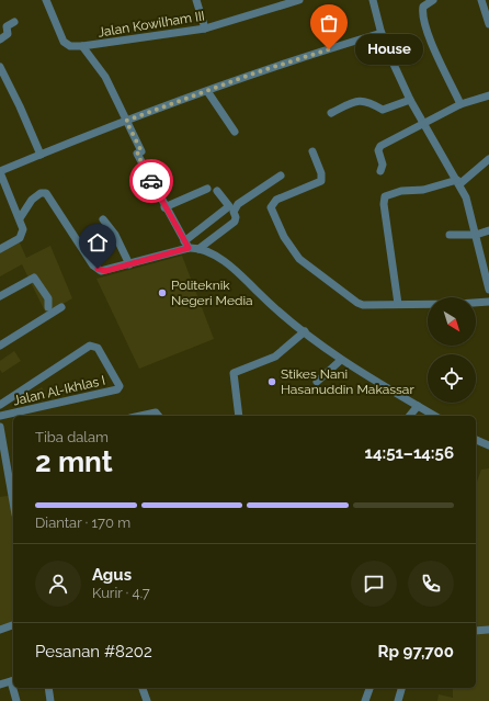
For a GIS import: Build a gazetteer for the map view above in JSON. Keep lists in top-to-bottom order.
{
  "streets": {
    "street": ["Jalan Kowilham III", "Jalan Al-Ikhlas I"]
  },
  "places": ["House", "Politeknik Negeri Media", "Stikes Nani Hasanuddin Makassar"],
  "north": "bottom right",
  "page": {
    "bubble": "House",
    "heading": ["2 mnt", "Tiba dalam", "14:51–14:56"],
    "panel": [
      "Agus",
      "Kurir · 4.7",
      "Pesanan #8202",
      "Rp 97,700"
    ],
    "bar": "Diantar · 170 m"
  }
}
